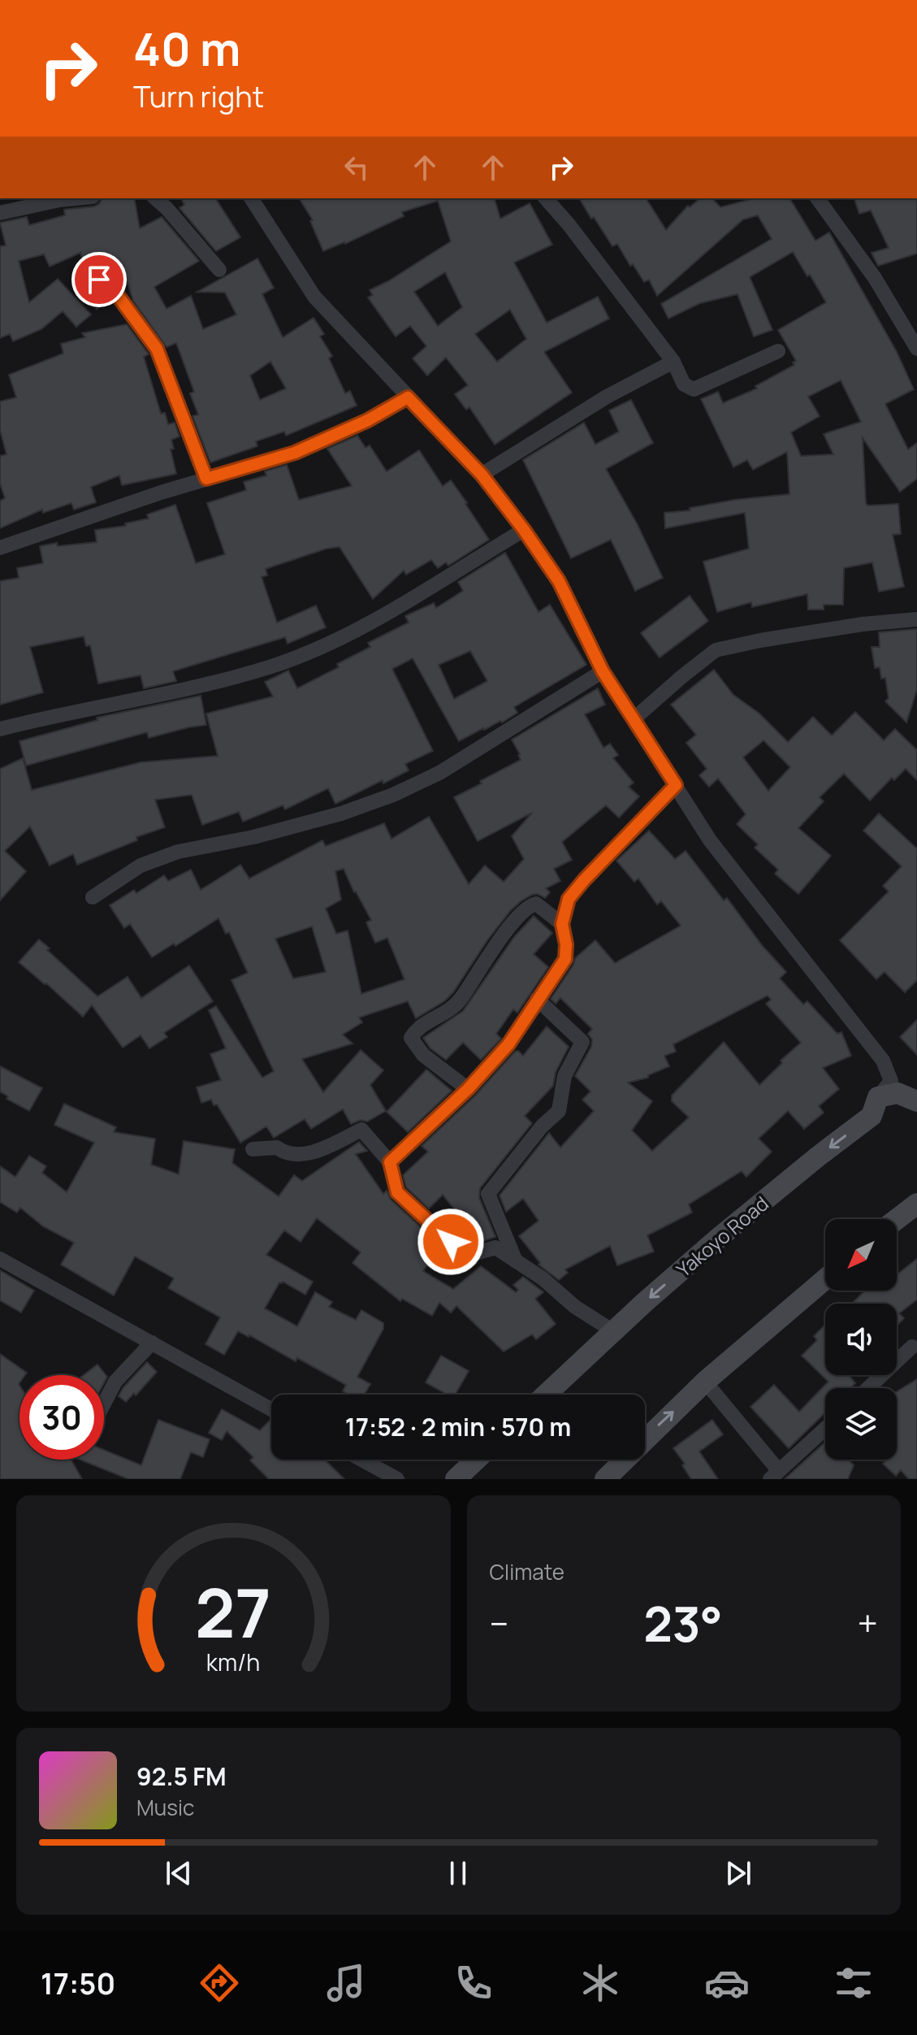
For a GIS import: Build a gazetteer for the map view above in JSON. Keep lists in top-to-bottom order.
{
  "streets": {
    "main road": ["Yakoyo Road"]
  },
  "north": "bottom left",
  "page": {
    "turn": ["40 m", "Turn right"],
    "limit": "30",
    "trip": "17:52 · 2 min · 570 m",
    "tile": "Climate",
    "heat": ["−", "23°", "+"],
    "song": ["92.5 FM", "Music"],
    "tabs": "17:50",
    "gauge": ["27", "km/h"]
  }
}
